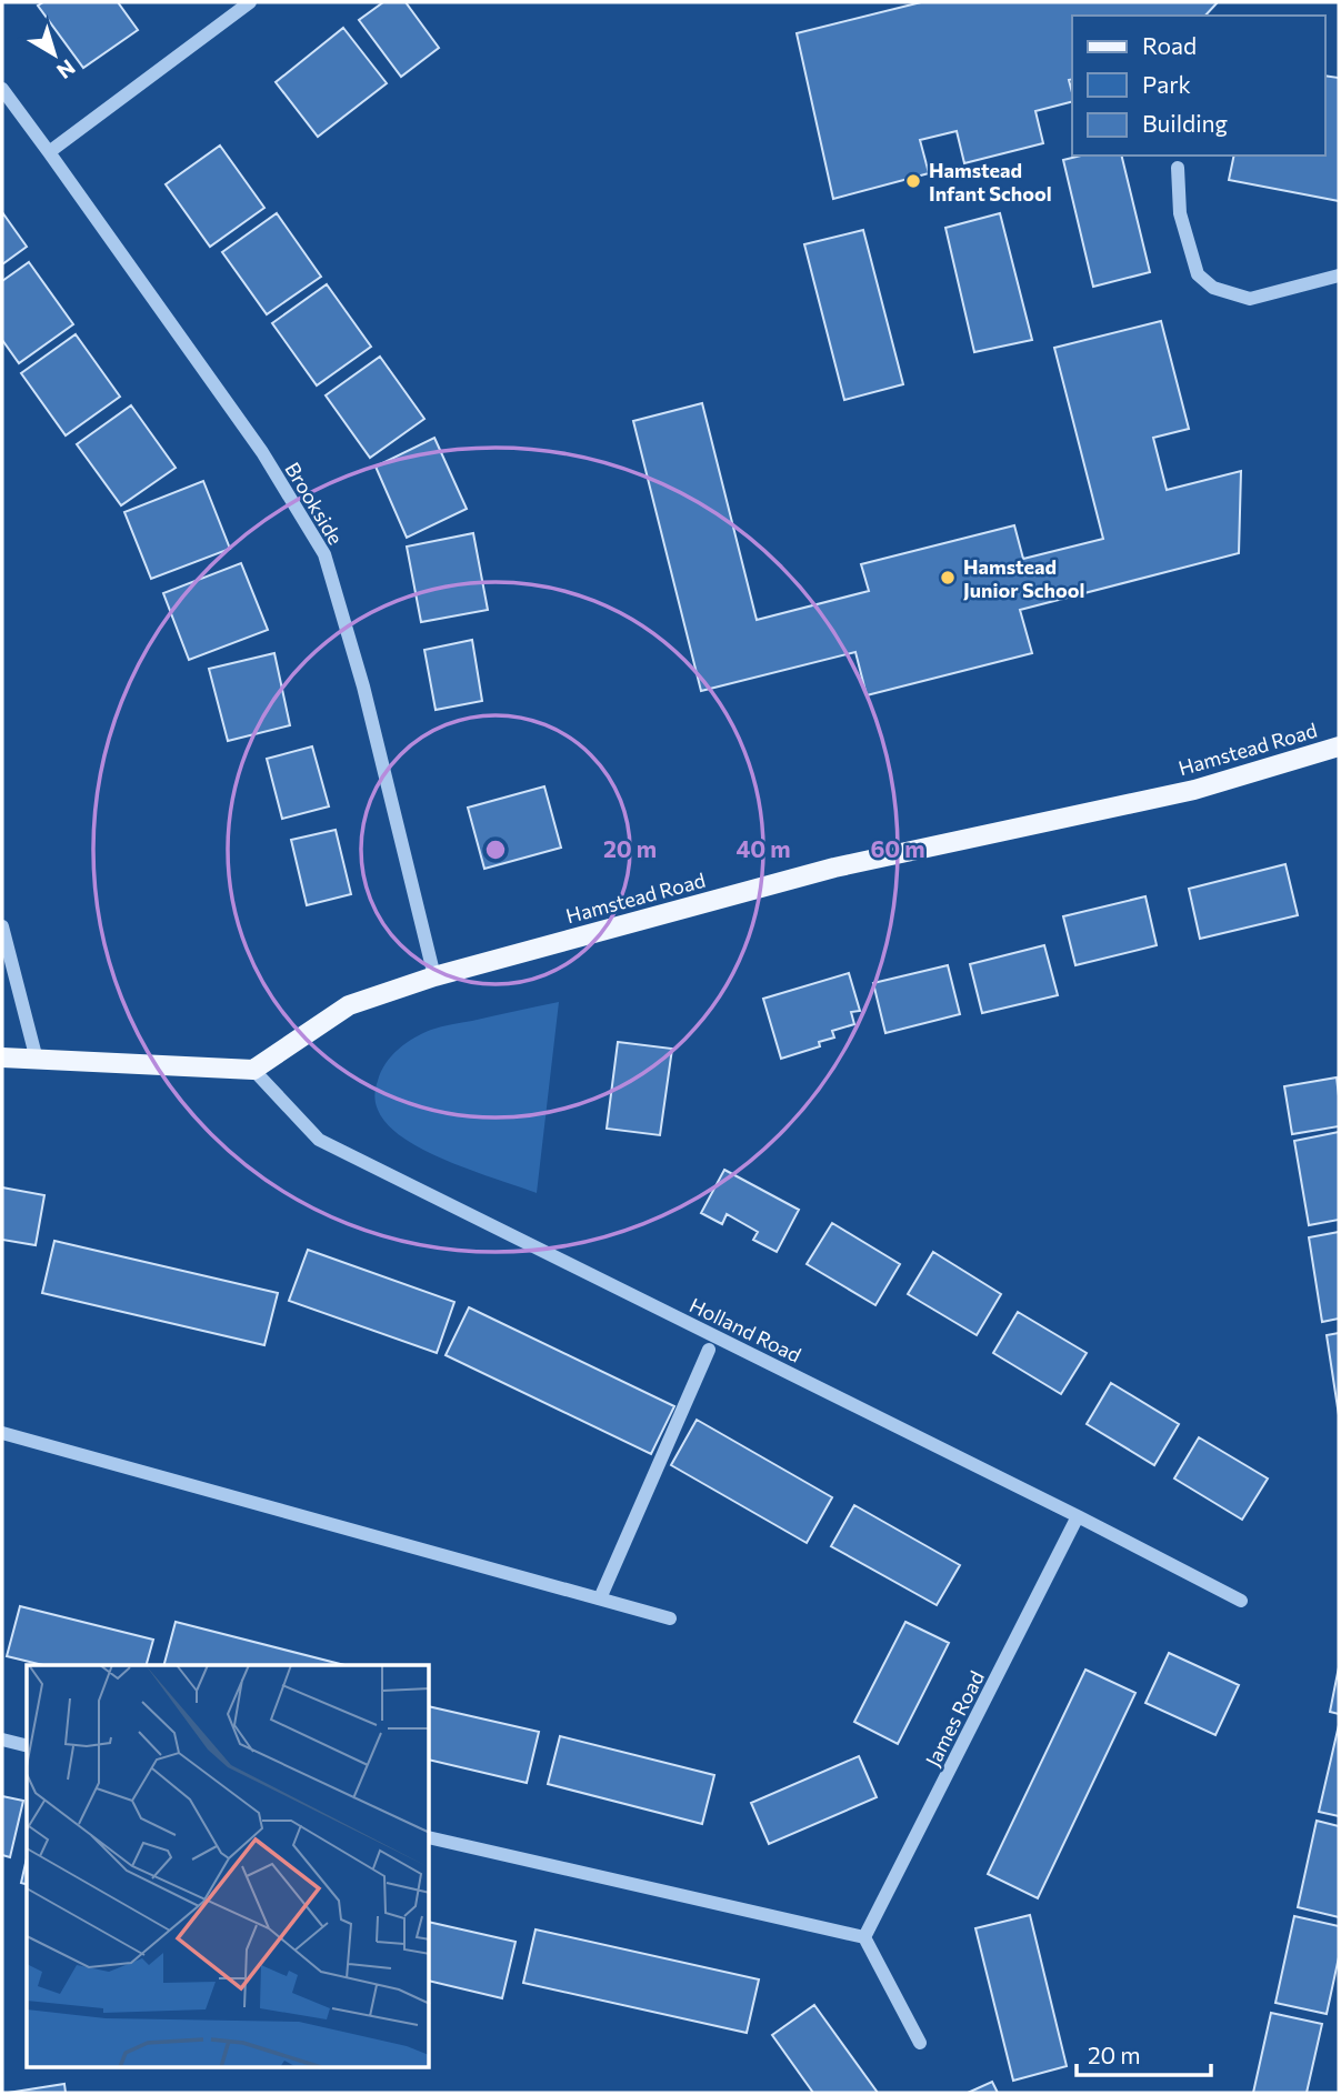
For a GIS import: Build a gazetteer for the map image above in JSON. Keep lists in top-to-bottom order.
{
  "streets": {
    "main road": ["Hamstead Road"],
    "street": ["Brookside", "Holland Road", "James Road"]
  },
  "crossings": [
    ["Brookside", "Hamstead Road"],
    ["Hamstead Road", "Holland Road"],
    ["Holland Road", "James Road"]
  ],
  "places": ["Hamstead Infant School", "Hamstead Junior School"],
  "legend": ["Road", "Park", "Building"],
  "scale_bar": "20 m",
  "north": "bottom right",
  "rings": ["20 m", "40 m", "60 m"]
}
